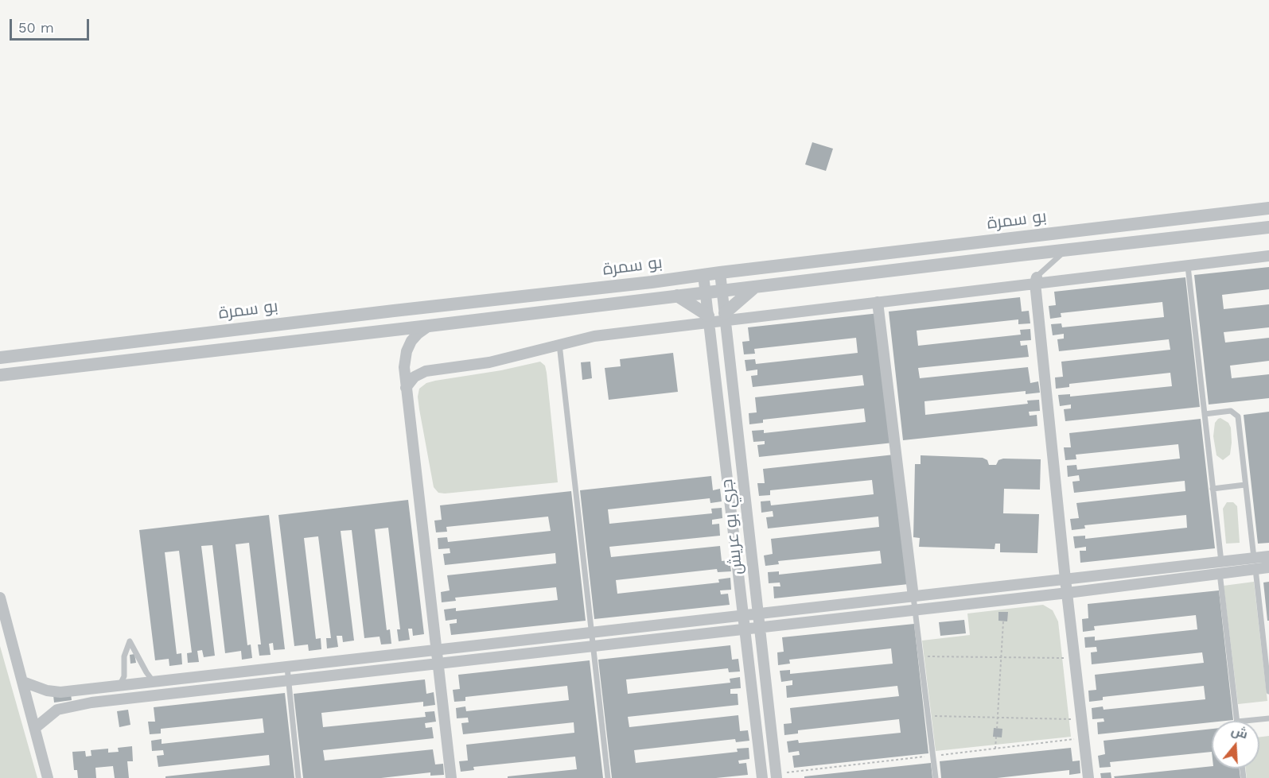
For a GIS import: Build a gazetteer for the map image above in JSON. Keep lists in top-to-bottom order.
{
  "streets": {
    "street": ["بو سمرة", "جري بو عريش"]
  },
  "crossings": [
    ["بو سمرة", "جري بو عريش"]
  ],
  "scale_bar": "50 m",
  "north": "top"
}
